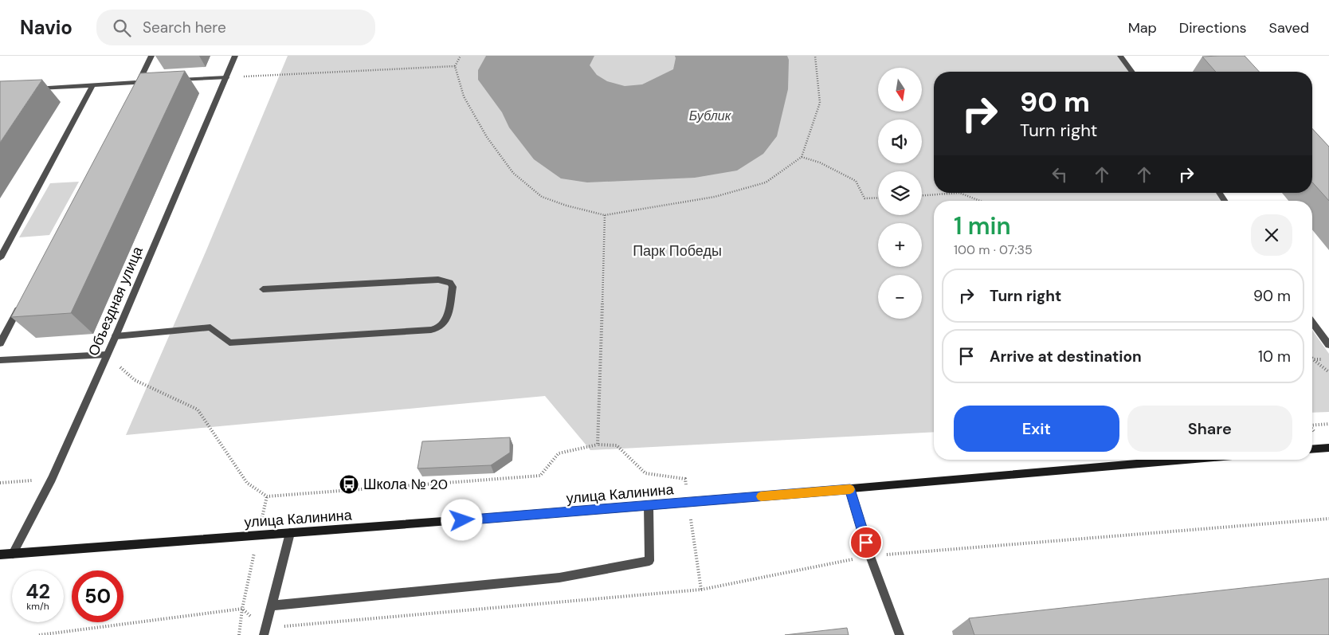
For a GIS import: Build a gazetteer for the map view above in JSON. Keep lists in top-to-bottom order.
{
  "streets": {
    "main road": ["улица Калинина"],
    "street": ["Объездная улица"]
  },
  "crossings": [
    ["Объездная улица", "улица Калинина"]
  ],
  "water": ["Бублик"],
  "parks": ["Парк Победы"],
  "places": {
    "bus stop": ["Школа № 20"]
  },
  "north": "bottom",
  "page": {
    "header": "Navio",
    "search": "Search here",
    "nav": ["Map", "Directions", "Saved"],
    "map_buttons": ["+", "−"],
    "turn": ["90 m", "Turn right"],
    "heading": ["1 min", "100 m · 07:35"],
    "list": [
      {
        "name": "Turn right",
        "value": "90 m"
      },
      {
        "name": "Arrive at destination",
        "value": "10 m"
      }
    ],
    "buttons": ["Exit", "Share"],
    "speed": "42 km/h",
    "limit": "50"
  }
}
